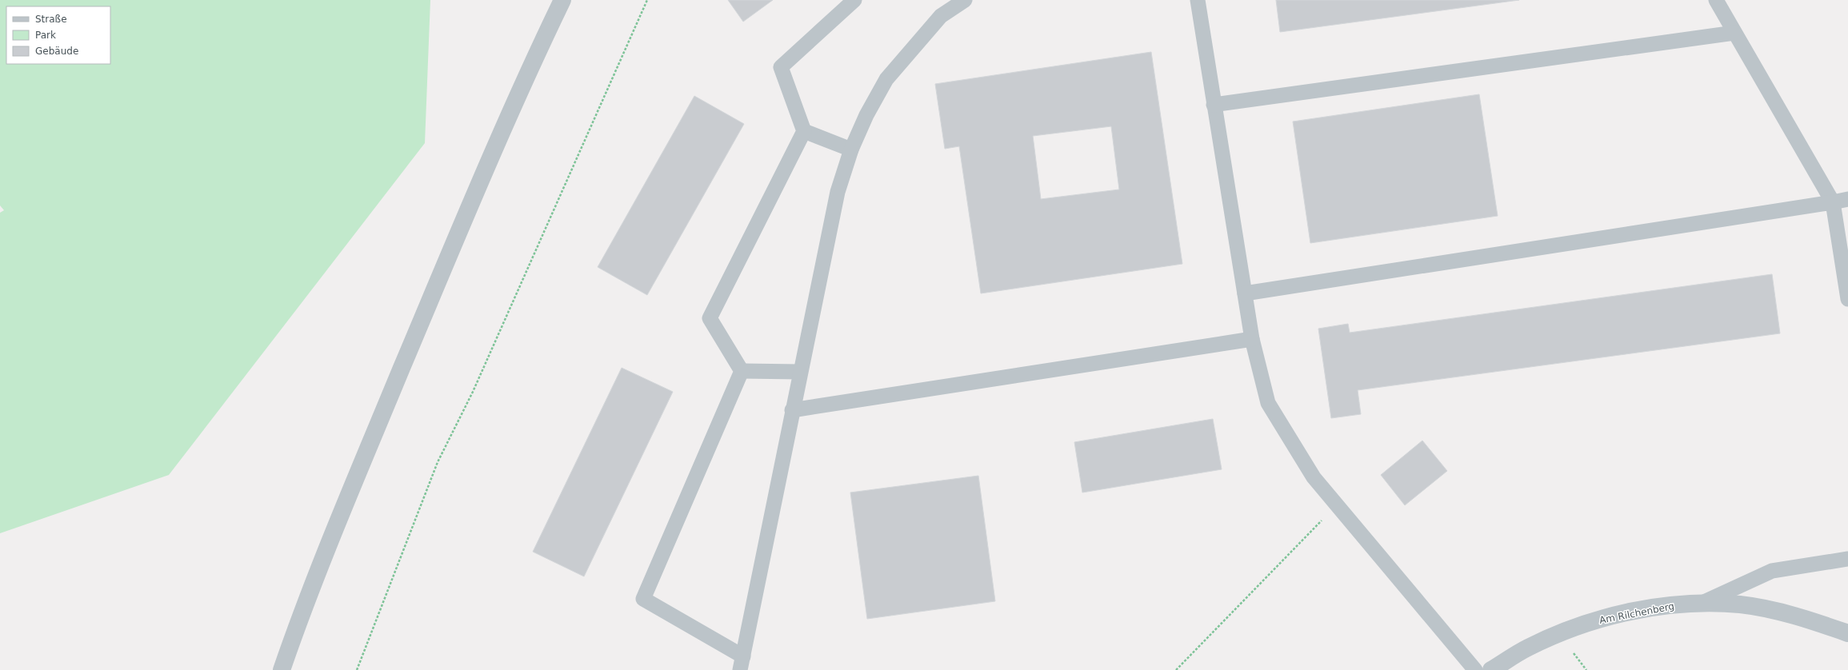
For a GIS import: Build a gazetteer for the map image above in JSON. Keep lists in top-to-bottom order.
{
  "streets": {
    "street": ["Am Rilchenberg"]
  },
  "legend": ["Straße", "Park", "Gebäude"]
}
